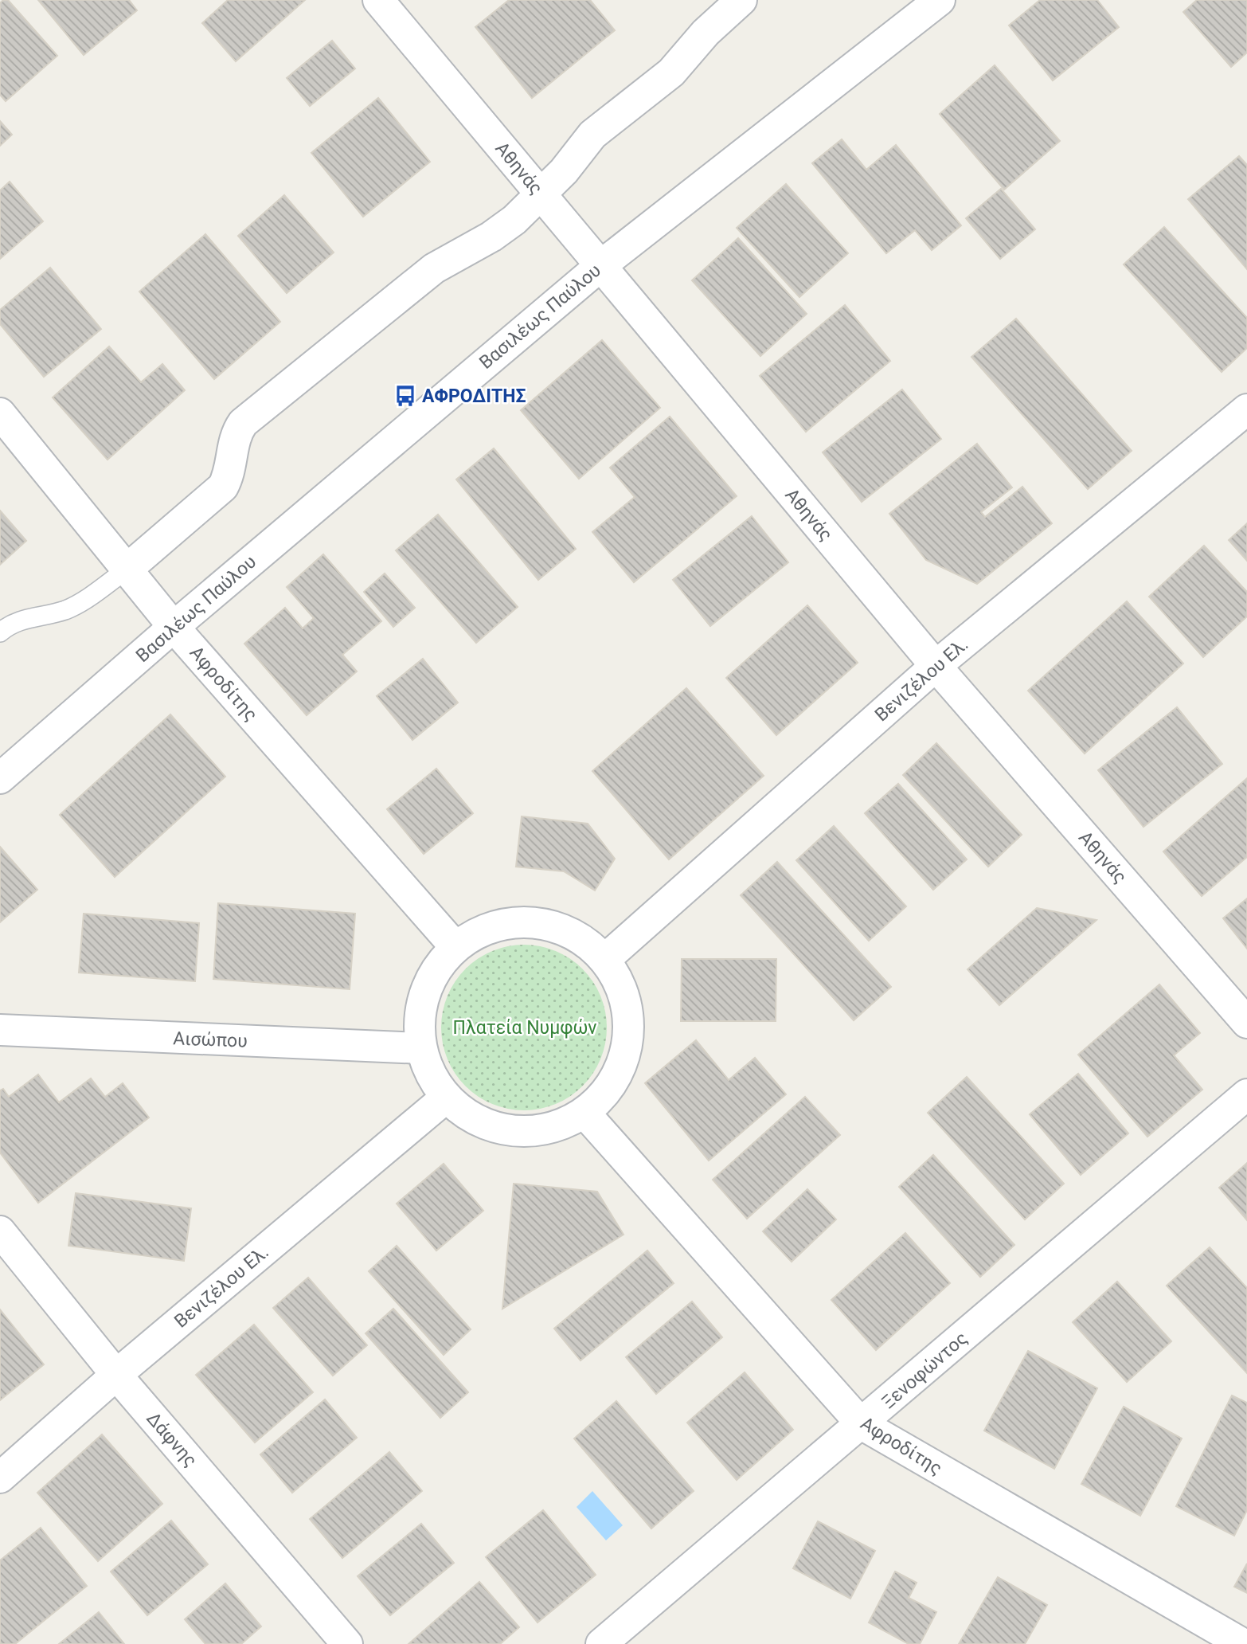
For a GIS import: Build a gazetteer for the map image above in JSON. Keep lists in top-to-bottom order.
{
  "streets": {
    "street": [
      "Αθηνάς",
      "Βασιλέως Παύλου",
      "Βενιζέλου Ελ.",
      "Αφροδίτης",
      "Αισώπου",
      "Ξενοφώντος",
      "Δάφνης"
    ]
  },
  "crossings": [
    ["Αθηνάς", "Βασιλέως Παύλου"],
    ["Αθηνάς", "Βενιζέλου Ελ."],
    ["Βασιλέως Παύλου", "Αφροδίτης"],
    ["Βενιζέλου Ελ.", "Δάφνης"],
    ["Αφροδίτης", "Ξενοφώντος"]
  ],
  "parks": ["Πλατεία Νυμφών"],
  "places": {
    "bus stop": ["ΑΦΡΟΔΙΤΗΣ"]
  }
}
